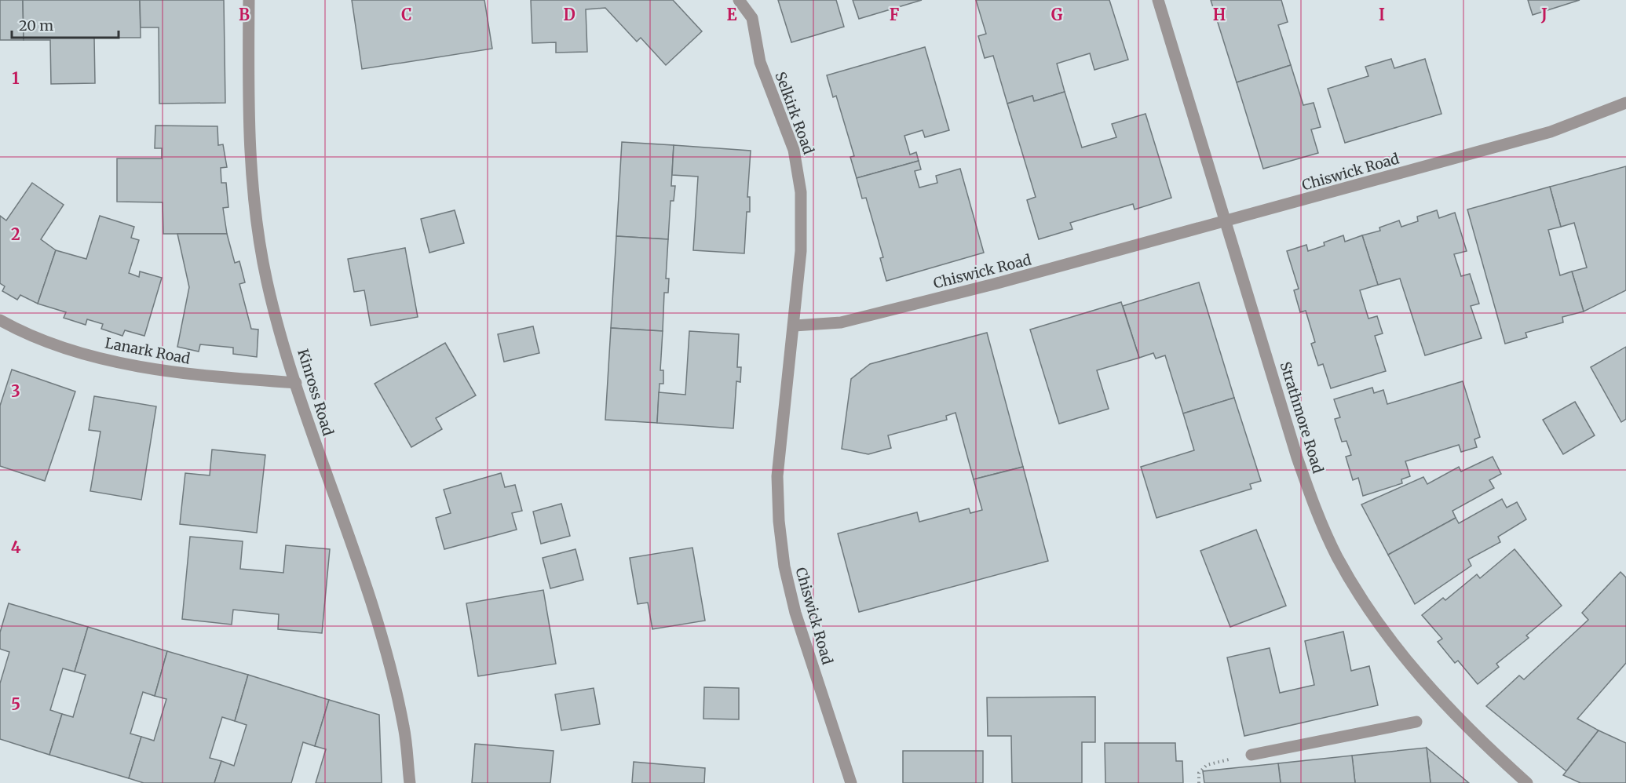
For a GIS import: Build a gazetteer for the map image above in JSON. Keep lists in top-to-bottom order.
{
  "streets": {
    "street": [
      "Selkirk Road",
      "Chiswick Road",
      "Lanark Road",
      "Kinross Road",
      "Strathmore Road"
    ]
  },
  "crossings": [
    ["Selkirk Road", "Chiswick Road"],
    ["Chiswick Road", "Strathmore Road"],
    ["Lanark Road", "Kinross Road"]
  ],
  "scale_bar": "20 m",
  "grid": {
    "columns": [
      "B",
      "C",
      "D",
      "E",
      "F",
      "G",
      "H",
      "I",
      "J"
    ],
    "rows": [
      "1",
      "2",
      "3",
      "4",
      "5"
    ]
  }
}
